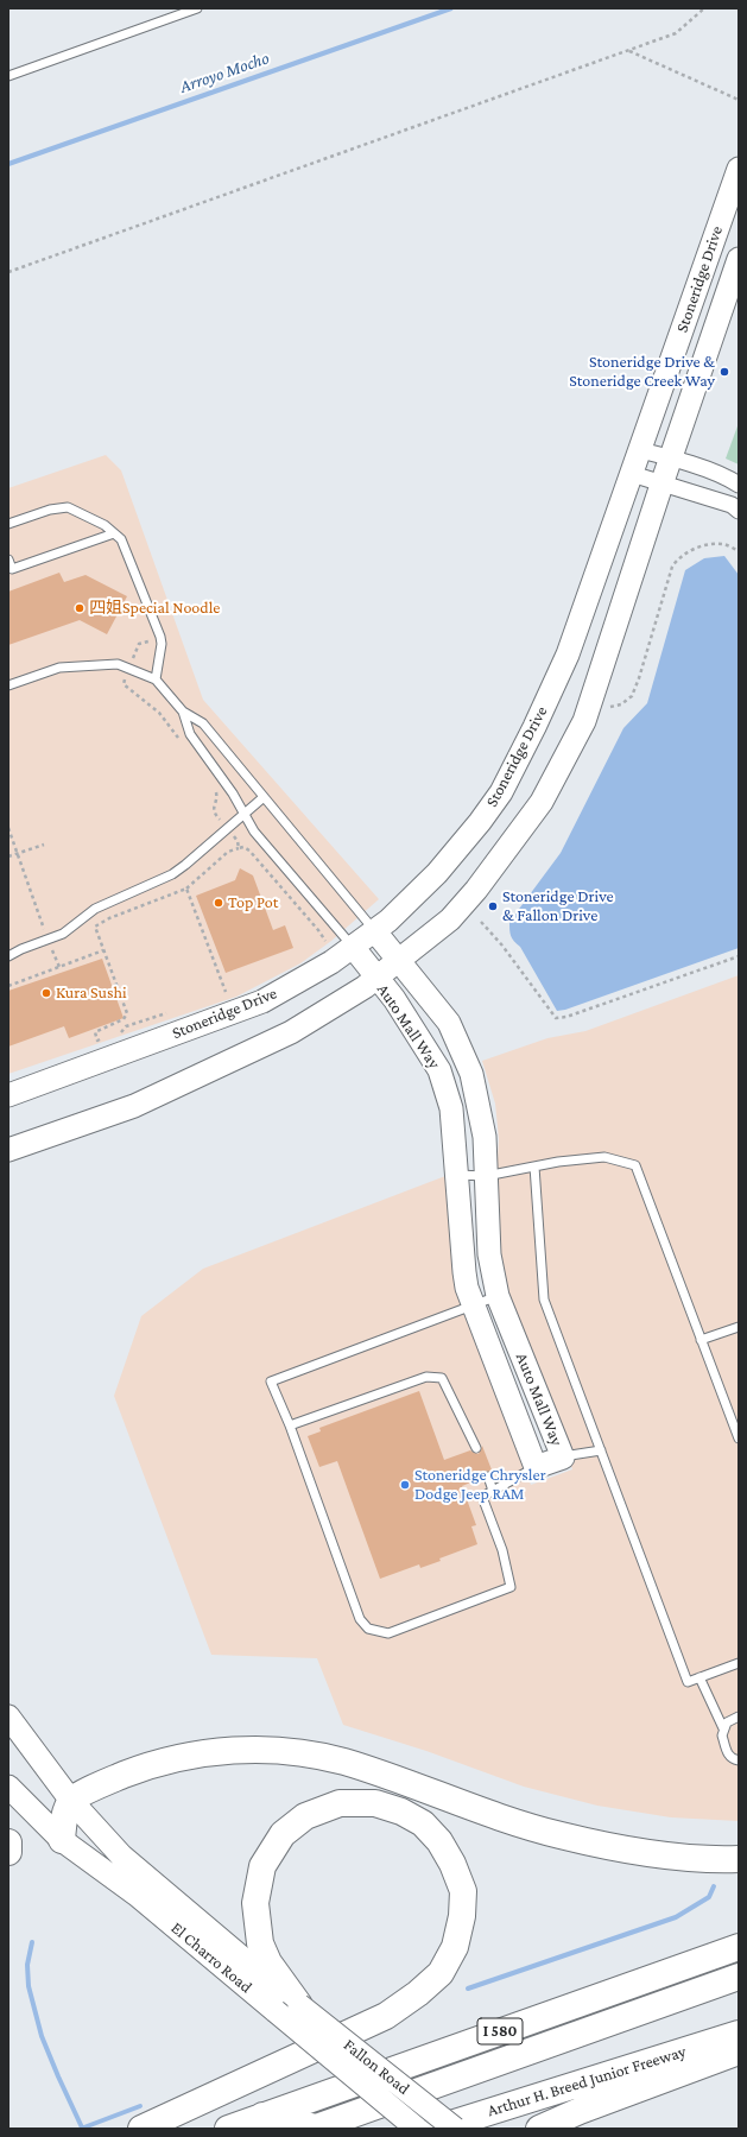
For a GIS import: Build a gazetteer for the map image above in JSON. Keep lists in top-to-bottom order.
{
  "streets": {
    "highway": ["I 580", "Arthur H. Breed Junior Freeway"],
    "main road": [
      "Stoneridge Drive",
      "Auto Mall Way",
      "El Charro Road",
      "Fallon Road"
    ]
  },
  "crossings": [
    ["Stoneridge Drive", "Auto Mall Way"],
    ["El Charro Road", "Fallon Road"]
  ],
  "water": ["Arroyo Mocho"],
  "places": [
    "Stoneridge Drive & Stoneridge Creek Way",
    "四姐Special Noodle",
    "Top Pot",
    "Stoneridge Drive & Fallon Drive",
    "Kura Sushi",
    "Stoneridge Chrysler Dodge Jeep RAM"
  ]
}
